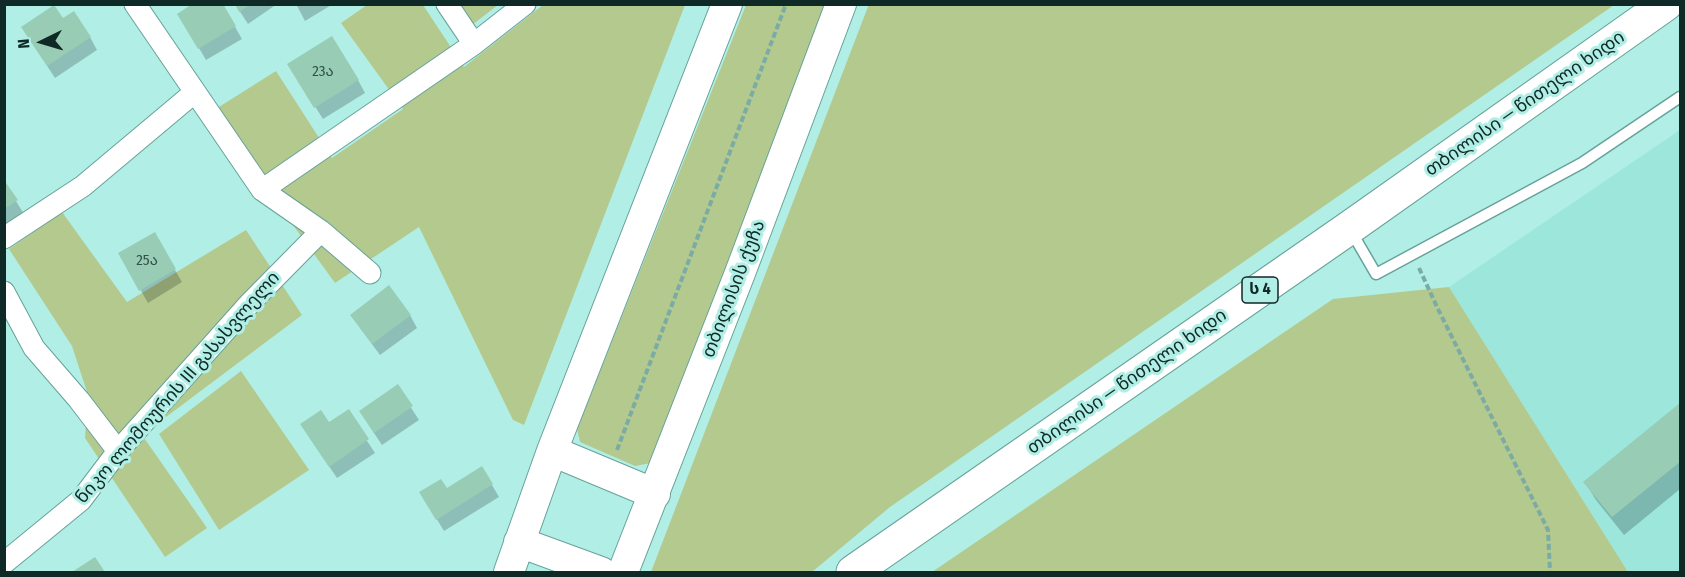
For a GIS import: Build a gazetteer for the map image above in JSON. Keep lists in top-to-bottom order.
{
  "streets": {
    "highway": ["თბილისი — წითელი ხიდი", "ს 4"],
    "main road": ["თბილისის ქუჩა"],
    "street": ["ნიკო ლომოურის III გასასვლელი"]
  },
  "house_numbers": ["23ა", "25ა"],
  "north": "left"
}
